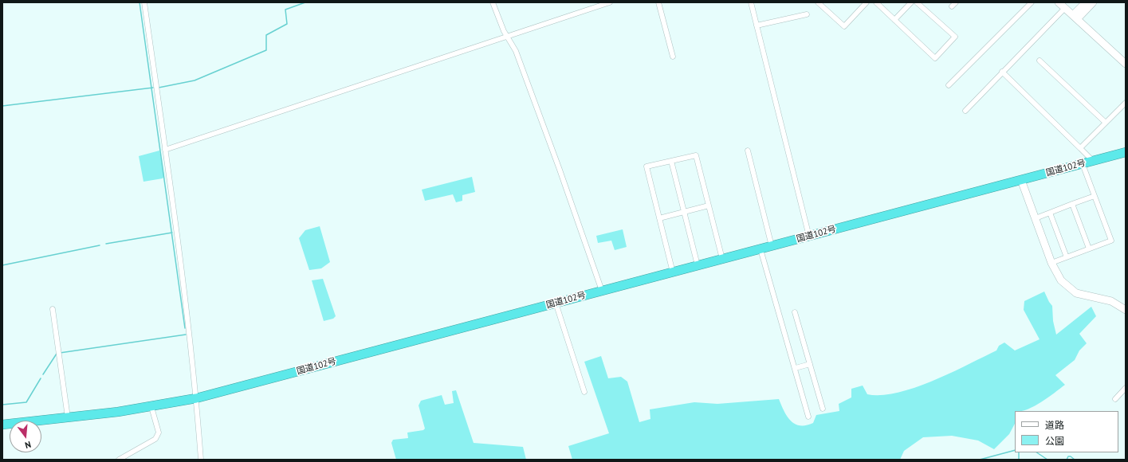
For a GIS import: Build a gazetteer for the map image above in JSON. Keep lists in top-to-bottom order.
{
  "streets": {
    "highway": ["国道102号"]
  },
  "legend": ["道路", "公園"],
  "north": "bottom"
}
